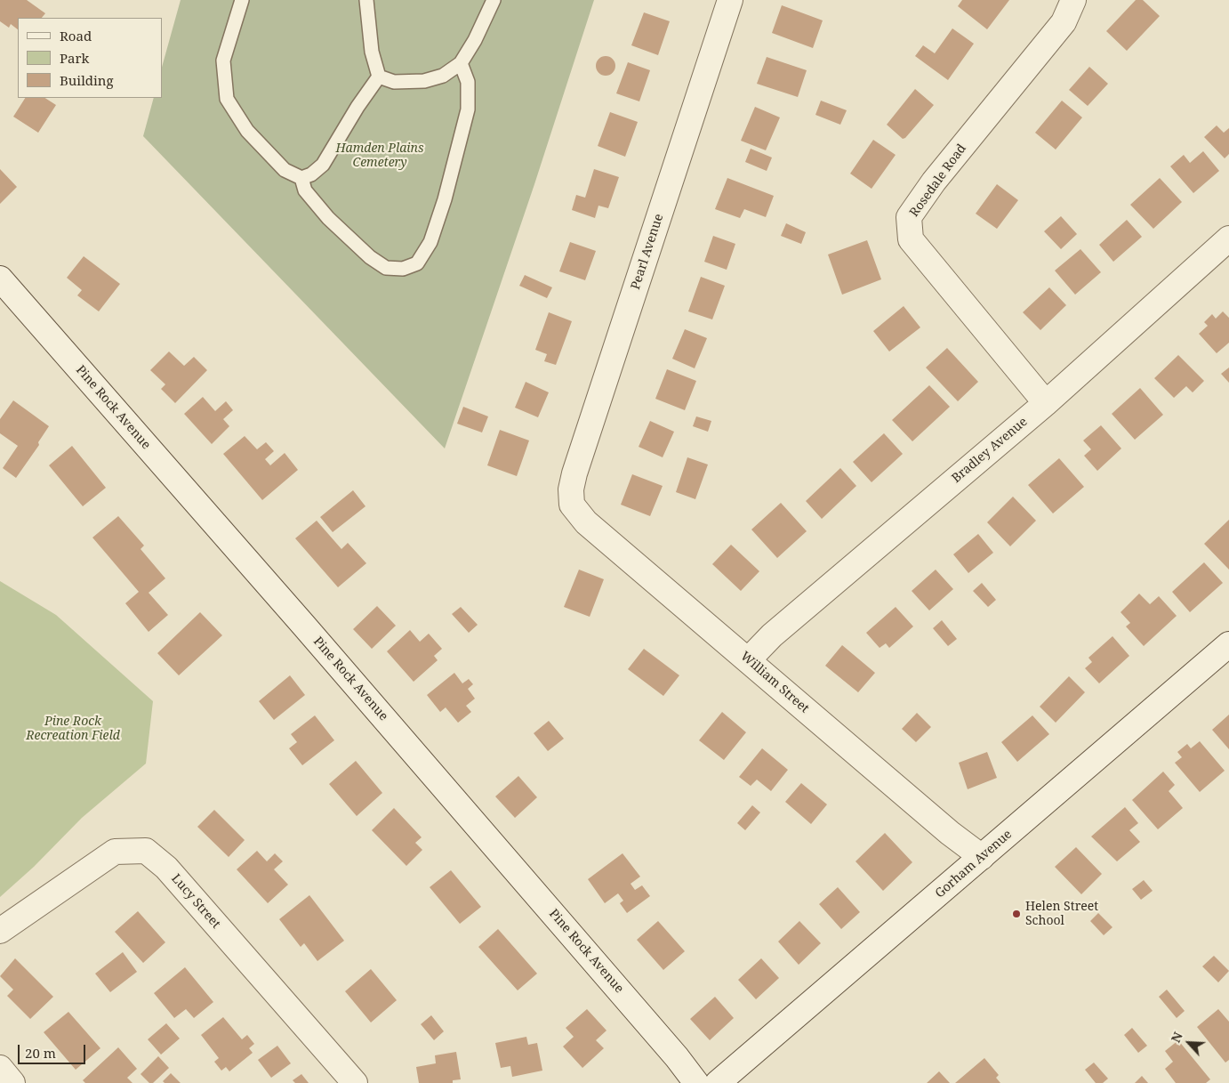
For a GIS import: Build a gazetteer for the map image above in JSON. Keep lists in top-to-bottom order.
{
  "streets": {
    "street": [
      "Rosedale Road",
      "Pearl Avenue",
      "Pine Rock Avenue",
      "Bradley Avenue",
      "William Street",
      "Gorham Avenue",
      "Lucy Street"
    ]
  },
  "crossings": [
    ["Rosedale Road", "Bradley Avenue"],
    ["Pearl Avenue", "William Street"],
    ["Bradley Avenue", "William Street"],
    ["William Street", "Gorham Avenue"]
  ],
  "parks": ["Hamden Plains Cemetery", "Pine Rock Recreation Field"],
  "places": ["Helen Street School"],
  "legend": ["Road", "Park", "Building"],
  "scale_bar": "20 m",
  "north": "top left"
}
